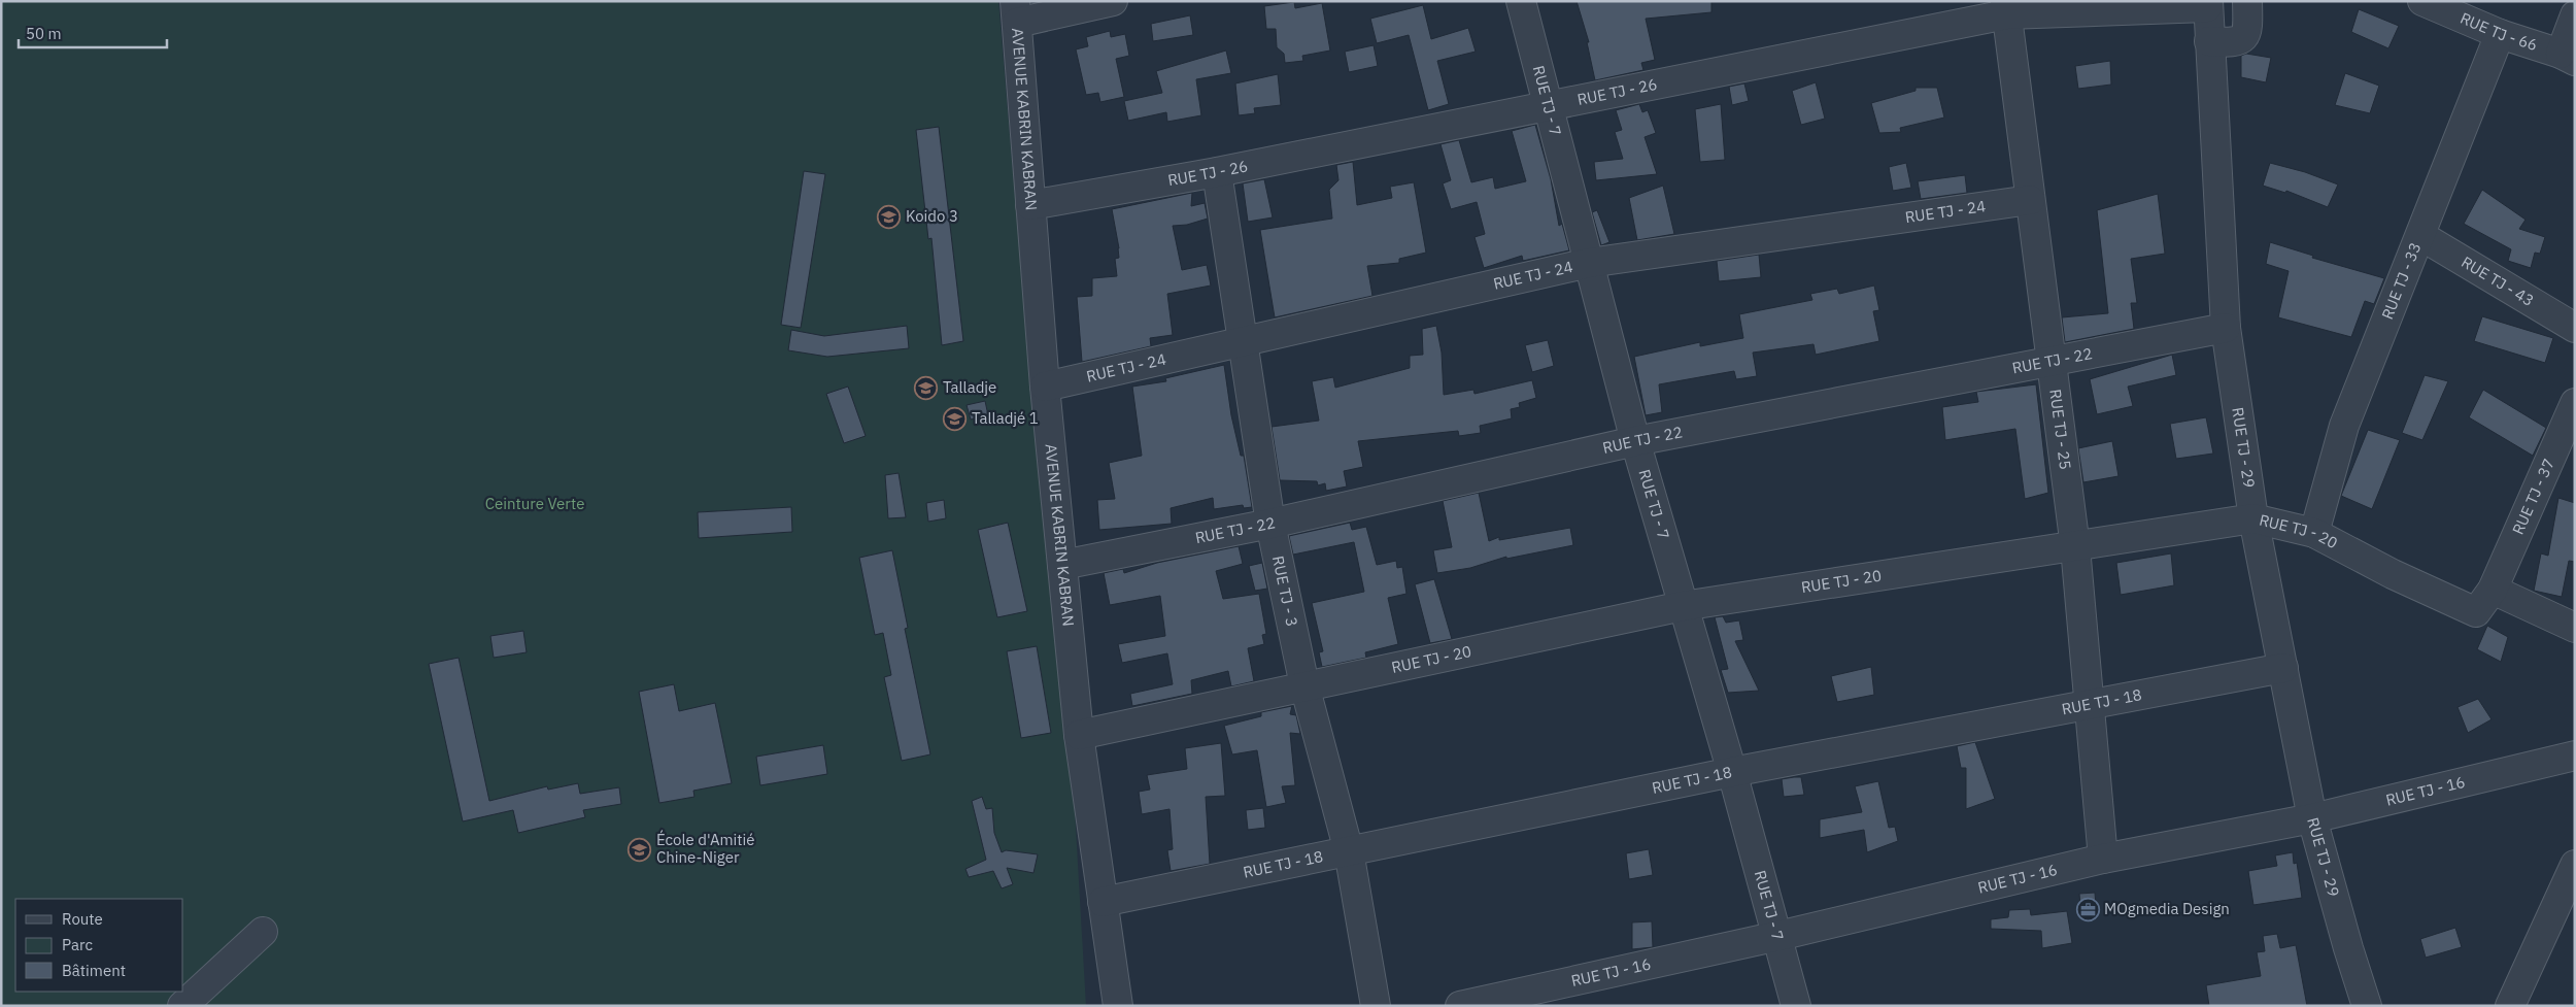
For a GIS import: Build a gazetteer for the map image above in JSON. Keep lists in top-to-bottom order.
{
  "streets": {
    "street": [
      "RUE TJ - 66",
      "RUE TJ - 26",
      "RUE TJ - 7",
      "AVENUE KABRIN KABRAN",
      "RUE TJ - 24",
      "RUE TJ - 43",
      "RUE TJ - 33",
      "RUE TJ - 22",
      "RUE TJ - 25",
      "RUE TJ - 29",
      "RUE TJ - 37",
      "RUE TJ - 20",
      "RUE TJ - 3",
      "RUE TJ - 18",
      "RUE TJ - 16"
    ]
  },
  "crossings": [
    ["RUE TJ - 66", "RUE TJ - 33"],
    ["RUE TJ - 26", "RUE TJ - 7"],
    ["RUE TJ - 26", "AVENUE KABRIN KABRAN"],
    ["RUE TJ - 26", "RUE TJ - 25"],
    ["RUE TJ - 26", "RUE TJ - 29"],
    ["RUE TJ - 26", "RUE TJ - 3"],
    ["RUE TJ - 7", "RUE TJ - 24"],
    ["RUE TJ - 7", "RUE TJ - 22"],
    ["RUE TJ - 7", "RUE TJ - 20"],
    ["RUE TJ - 7", "RUE TJ - 18"],
    ["RUE TJ - 7", "RUE TJ - 16"],
    ["AVENUE KABRIN KABRAN", "RUE TJ - 24"],
    ["AVENUE KABRIN KABRAN", "RUE TJ - 22"],
    ["AVENUE KABRIN KABRAN", "RUE TJ - 20"],
    ["AVENUE KABRIN KABRAN", "RUE TJ - 18"],
    ["RUE TJ - 24", "RUE TJ - 25"],
    ["RUE TJ - 24", "RUE TJ - 3"],
    ["RUE TJ - 43", "RUE TJ - 33"],
    ["RUE TJ - 33", "RUE TJ - 20"],
    ["RUE TJ - 22", "RUE TJ - 25"],
    ["RUE TJ - 22", "RUE TJ - 29"],
    ["RUE TJ - 22", "RUE TJ - 3"],
    ["RUE TJ - 25", "RUE TJ - 20"],
    ["RUE TJ - 25", "RUE TJ - 18"],
    ["RUE TJ - 25", "RUE TJ - 16"],
    ["RUE TJ - 29", "RUE TJ - 20"],
    ["RUE TJ - 29", "RUE TJ - 18"],
    ["RUE TJ - 29", "RUE TJ - 16"],
    ["RUE TJ - 37", "RUE TJ - 20"],
    ["RUE TJ - 20", "RUE TJ - 3"],
    ["RUE TJ - 3", "RUE TJ - 18"]
  ],
  "parks": ["Ceinture Verte"],
  "places": {
    "school or university": [
      "Koido 3",
      "Talladje",
      "Talladjé 1",
      "École d'Amitié Chine-Niger"
    ],
    "office": ["MOgmedia Design"]
  },
  "legend": ["Route", "Parc", "Bâtiment"],
  "scale_bar": "50 m"
}
